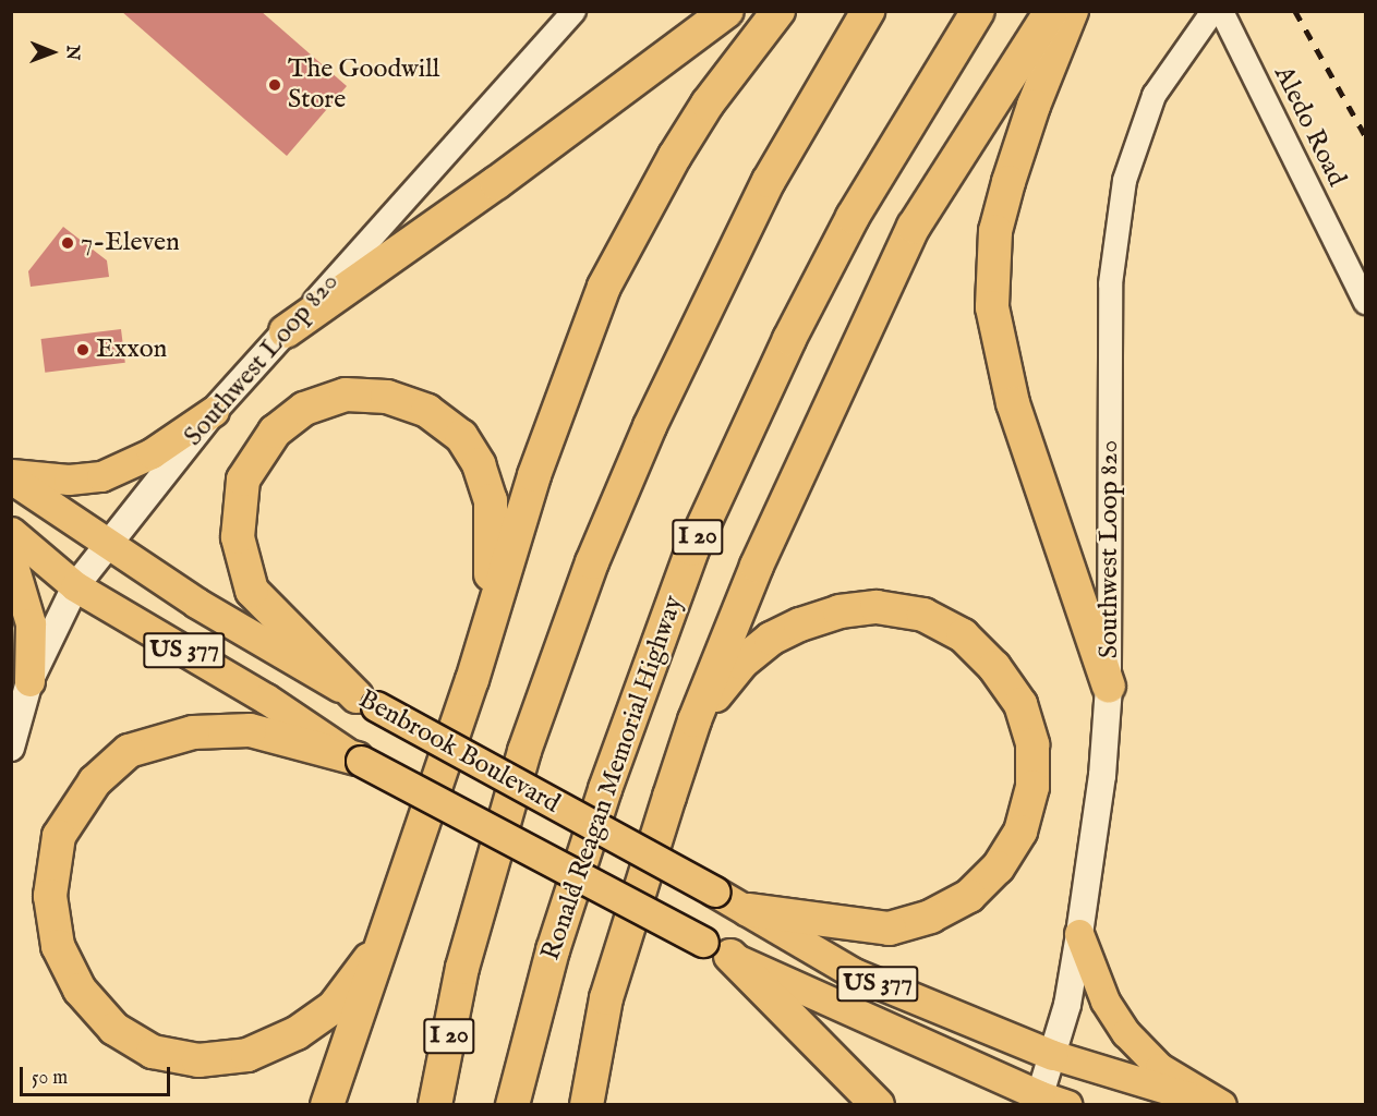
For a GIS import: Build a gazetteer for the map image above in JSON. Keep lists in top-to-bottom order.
{
  "streets": {
    "highway": [
      "I 20",
      "US 377",
      "Benbrook Boulevard",
      "Ronald Reagan Memorial Highway"
    ],
    "main road": ["Southwest Loop 820"],
    "street": ["Aledo Road"]
  },
  "crossings": [
    ["Southwest Loop 820", "Benbrook Boulevard"]
  ],
  "places": ["The Goodwill Store", "7-Eleven", "Exxon"],
  "scale_bar": "50 m",
  "north": "right"
}
